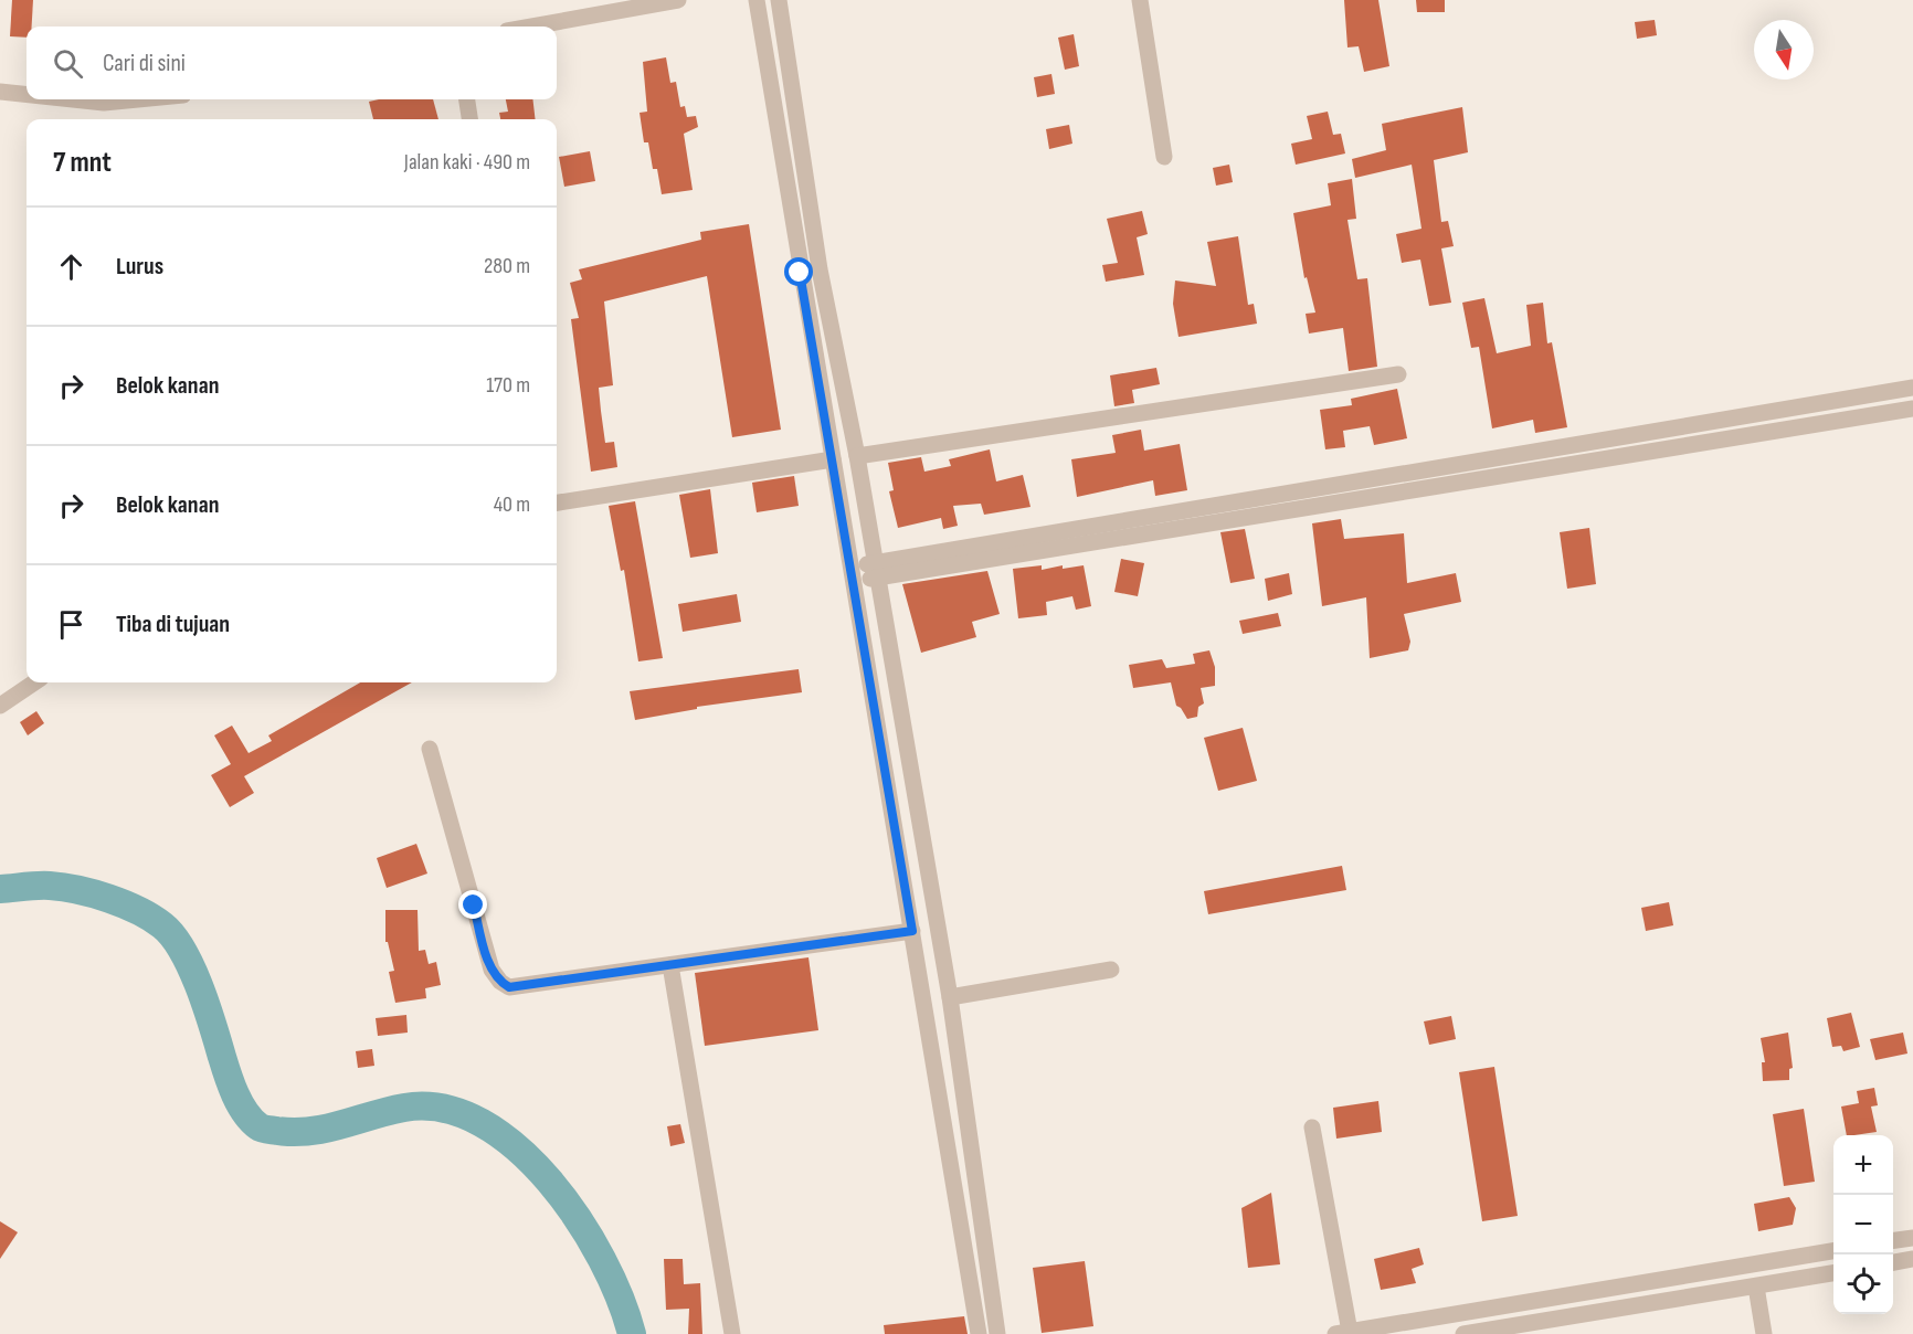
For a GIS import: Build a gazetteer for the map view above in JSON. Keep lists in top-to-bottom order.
{
  "north": "bottom",
  "page": {
    "search": "Cari di sini",
    "heading": ["7 mnt", "Jalan kaki · 490 m"],
    "list": [
      ["Lurus", "280 m"],
      ["Belok kanan", "170 m"],
      ["Belok kanan", "40 m"],
      "Tiba di tujuan"
    ],
    "map_buttons": ["+", "−"]
  }
}
